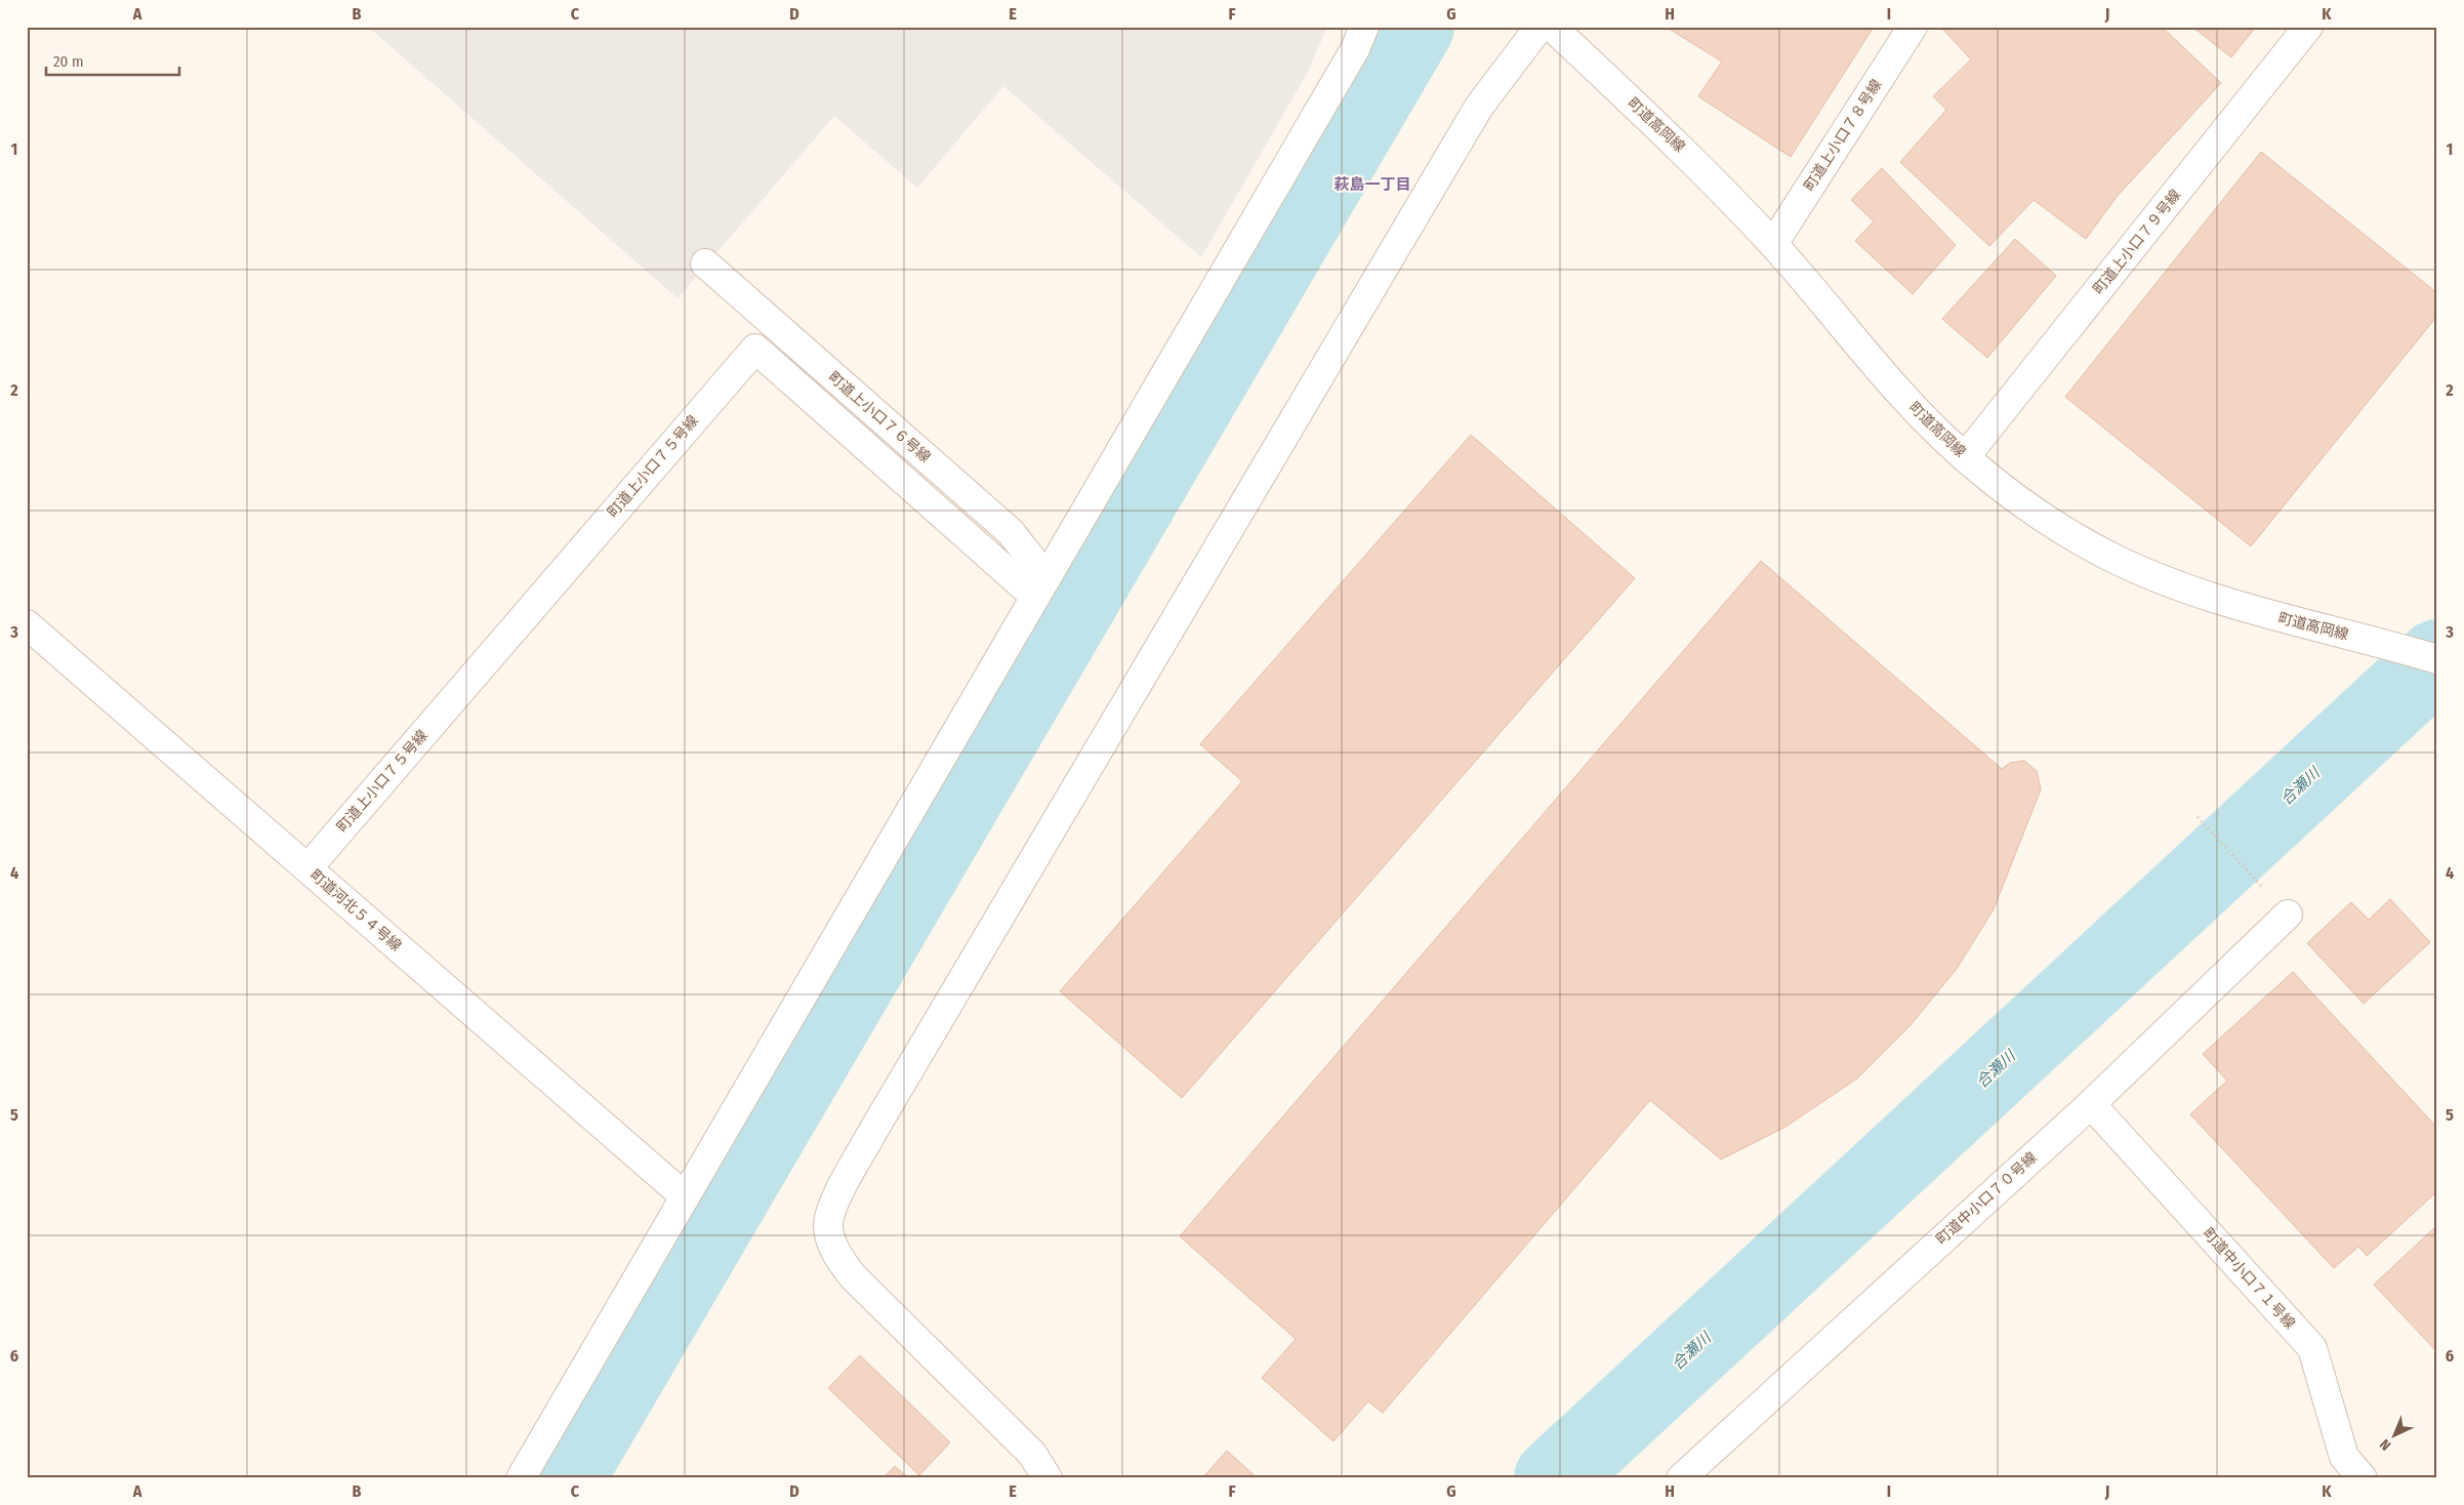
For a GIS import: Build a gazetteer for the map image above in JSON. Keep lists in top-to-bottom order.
{
  "streets": {
    "street": [
      "町道高岡線",
      "町道上小口７８号線",
      "町道上小口７９号線",
      "町道上小口７６号線",
      "町道上小口７５号線",
      "町道河北５４号線",
      "町道中小口７０号線",
      "町道中小口７１号線"
    ]
  },
  "crossings": [
    ["町道高岡線", "町道上小口７８号線"],
    ["町道高岡線", "町道上小口７９号線"],
    ["町道上小口７６号線", "町道上小口７５号線"],
    ["町道上小口７５号線", "町道河北５４号線"],
    ["町道中小口７０号線", "町道中小口７１号線"]
  ],
  "districts": ["萩島一丁目"],
  "water": ["合瀬川"],
  "scale_bar": "20 m",
  "north": "bottom left",
  "grid": {
    "columns": [
      "A",
      "B",
      "C",
      "D",
      "E",
      "F",
      "G",
      "H",
      "I",
      "J",
      "K"
    ],
    "rows": [
      "1",
      "2",
      "3",
      "4",
      "5",
      "6"
    ]
  }
}
